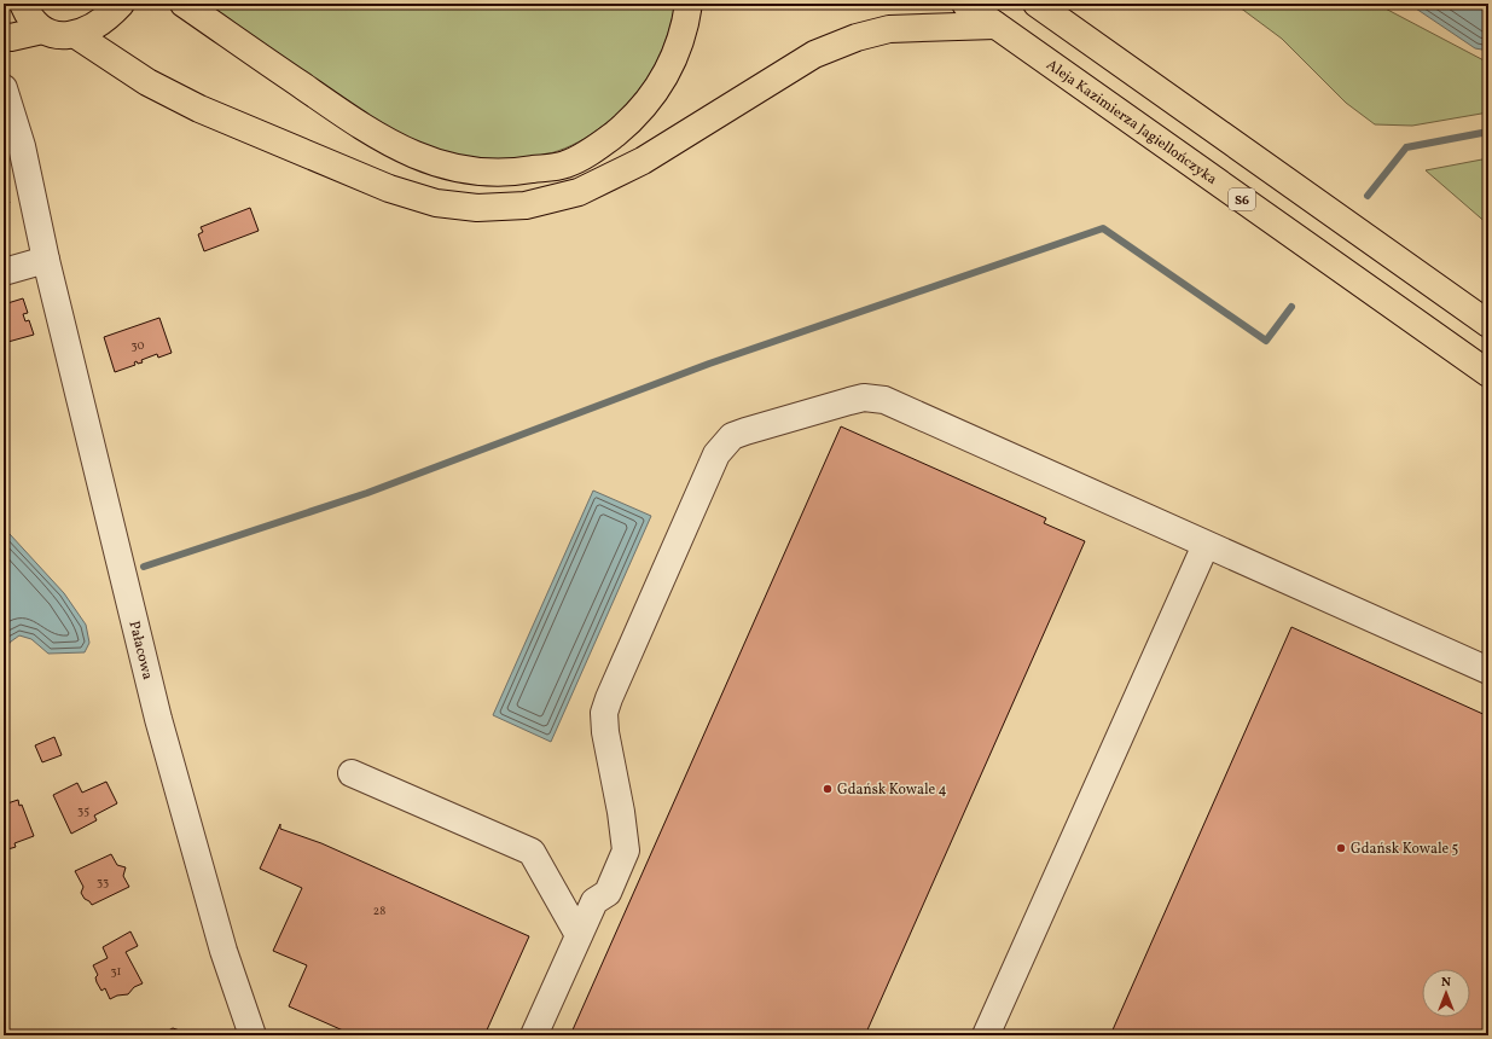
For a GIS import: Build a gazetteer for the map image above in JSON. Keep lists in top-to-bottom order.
{
  "streets": {
    "main road": ["Aleja Kazimierza Jagiellończyka", "S6"],
    "street": ["Pałacowa"]
  },
  "places": ["Gdańsk Kowale 4", "Gdańsk Kowale 5"],
  "house_numbers": [
    "30",
    "35",
    "33",
    "28",
    "31"
  ],
  "north": "top"
}
